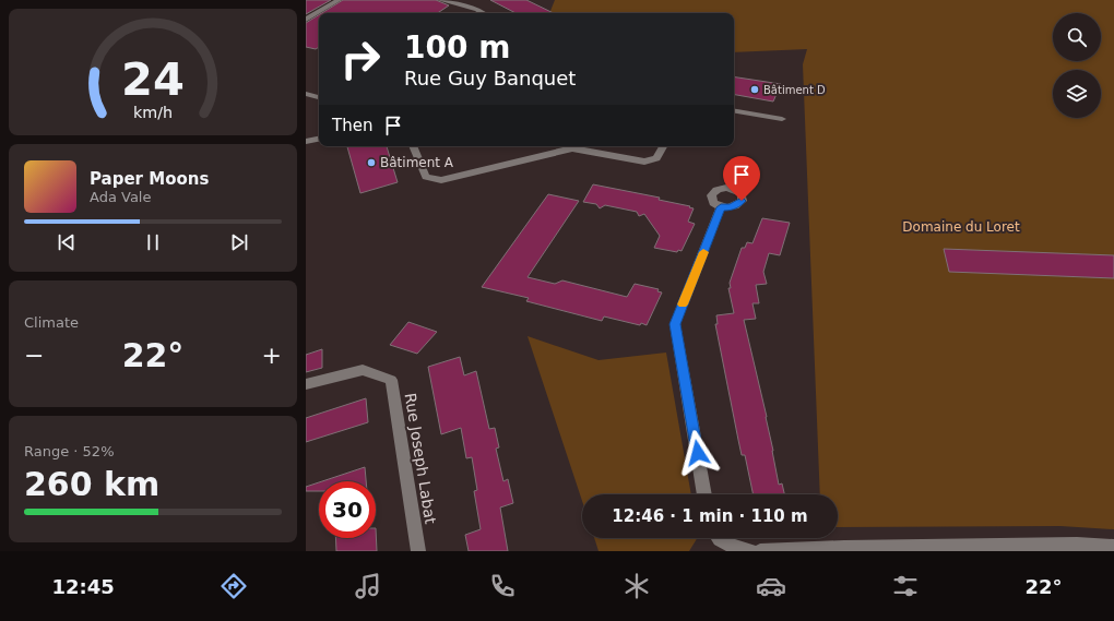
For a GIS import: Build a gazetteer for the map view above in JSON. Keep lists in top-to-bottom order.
{
  "streets": {
    "street": ["Rue Joseph Labat"]
  },
  "parks": ["Domaine du Loret"],
  "places": ["Bâtiment D", "Bâtiment A"],
  "page": {
    "turn": ["100 m", "Rue Guy Banquet"],
    "then": "Then",
    "song": ["Paper Moons", "Ada Vale"],
    "tile": [
      "Climate",
      ["Range · 52%", "260 km"]
    ],
    "heat": ["−", "22°", "+"],
    "limit": "30",
    "trip": "12:46 · 1 min · 110 m",
    "tabs": ["12:45", "22°"],
    "gauge": ["24", "km/h"]
  }
}
